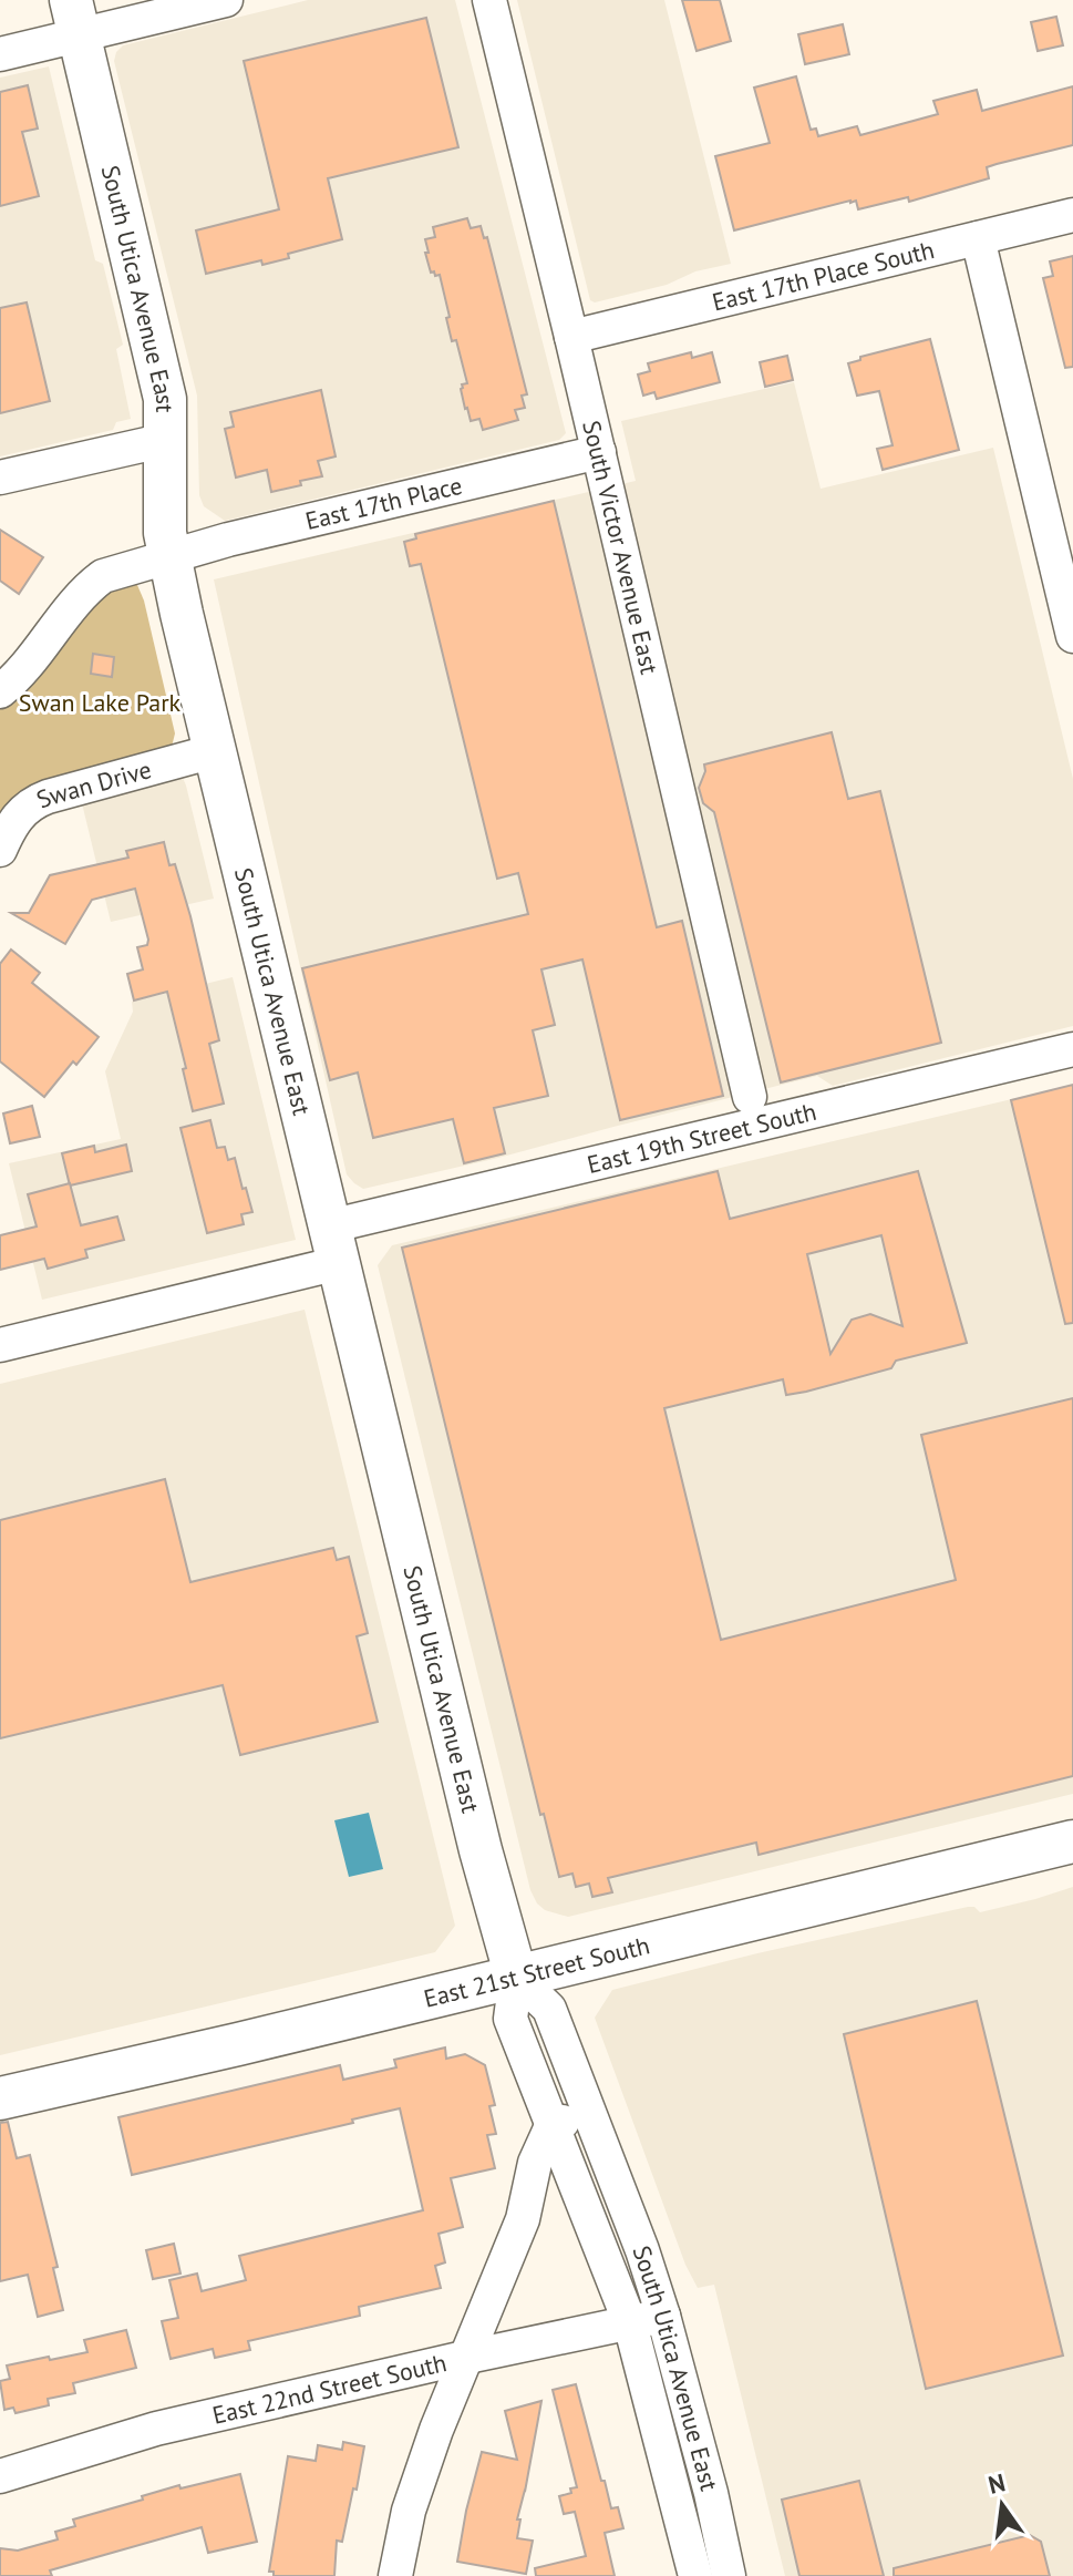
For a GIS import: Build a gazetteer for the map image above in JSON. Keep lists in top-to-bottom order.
{
  "streets": {
    "main road": ["South Utica Avenue East", "East 21st Street South"],
    "street": [
      "East 17th Place South",
      "East 17th Place",
      "South Victor Avenue East",
      "Swan Drive",
      "East 19th Street South",
      "East 22nd Street South"
    ]
  },
  "crossings": [
    ["East 17th Place South", "South Victor Avenue East"],
    ["South Utica Avenue East", "East 17th Place"],
    ["South Utica Avenue East", "Swan Drive"],
    ["South Utica Avenue East", "East 19th Street South"],
    ["South Utica Avenue East", "East 21st Street South"],
    ["South Utica Avenue East", "East 22nd Street South"],
    ["East 17th Place", "South Victor Avenue East"]
  ],
  "parks": ["Swan Lake Park"],
  "north": "top"
}
